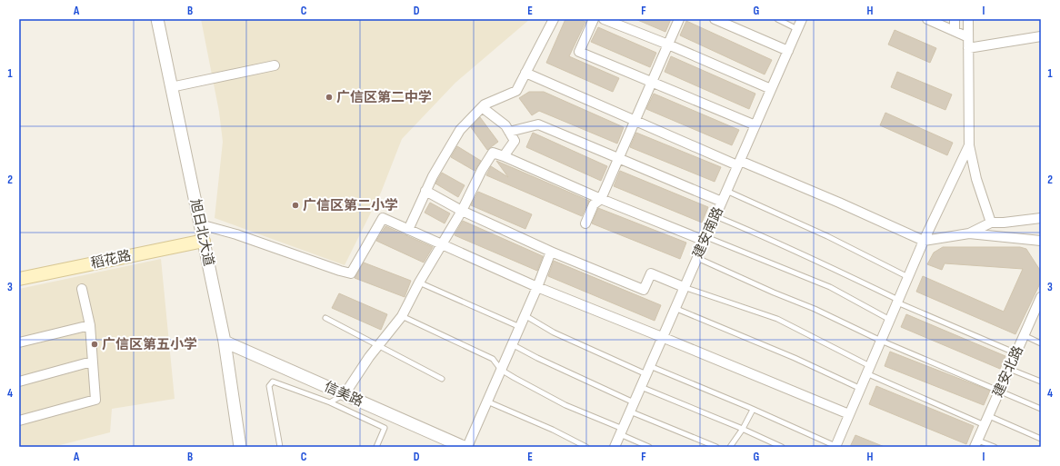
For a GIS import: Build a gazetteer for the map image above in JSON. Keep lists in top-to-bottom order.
{
  "streets": {
    "main road": ["稻花路"],
    "street": [
      "旭日北大道",
      "建安南路",
      "建安北路",
      "信美路"
    ]
  },
  "crossings": [
    ["旭日北大道", "稻花路"],
    ["旭日北大道", "信美路"]
  ],
  "places": ["广信区第二中学", "广信区第二小学", "广信区第五小学"],
  "grid": {
    "columns": [
      "A",
      "B",
      "C",
      "D",
      "E",
      "F",
      "G",
      "H",
      "I"
    ],
    "rows": [
      "1",
      "2",
      "3",
      "4"
    ]
  }
}
